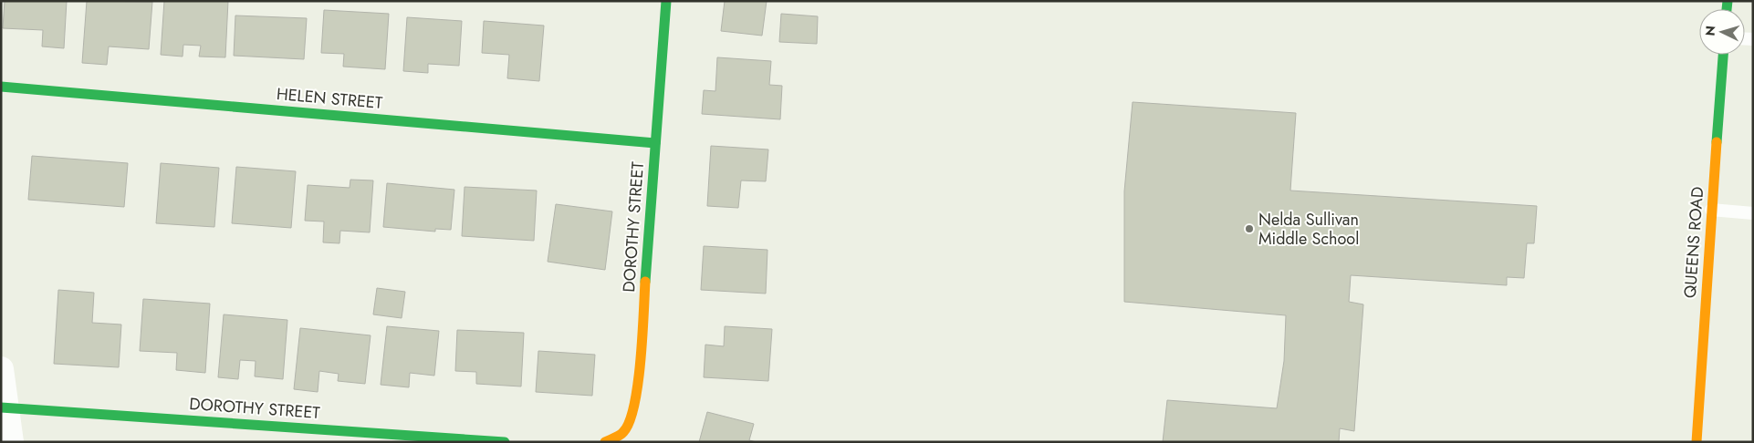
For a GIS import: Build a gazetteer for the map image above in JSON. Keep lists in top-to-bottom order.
{
  "streets": {
    "street": ["HELEN STREET", "DOROTHY STREET", "QUEENS ROAD"]
  },
  "crossings": [
    ["HELEN STREET", "DOROTHY STREET"]
  ],
  "places": ["Nelda Sullivan Middle School"],
  "north": "left"
}
